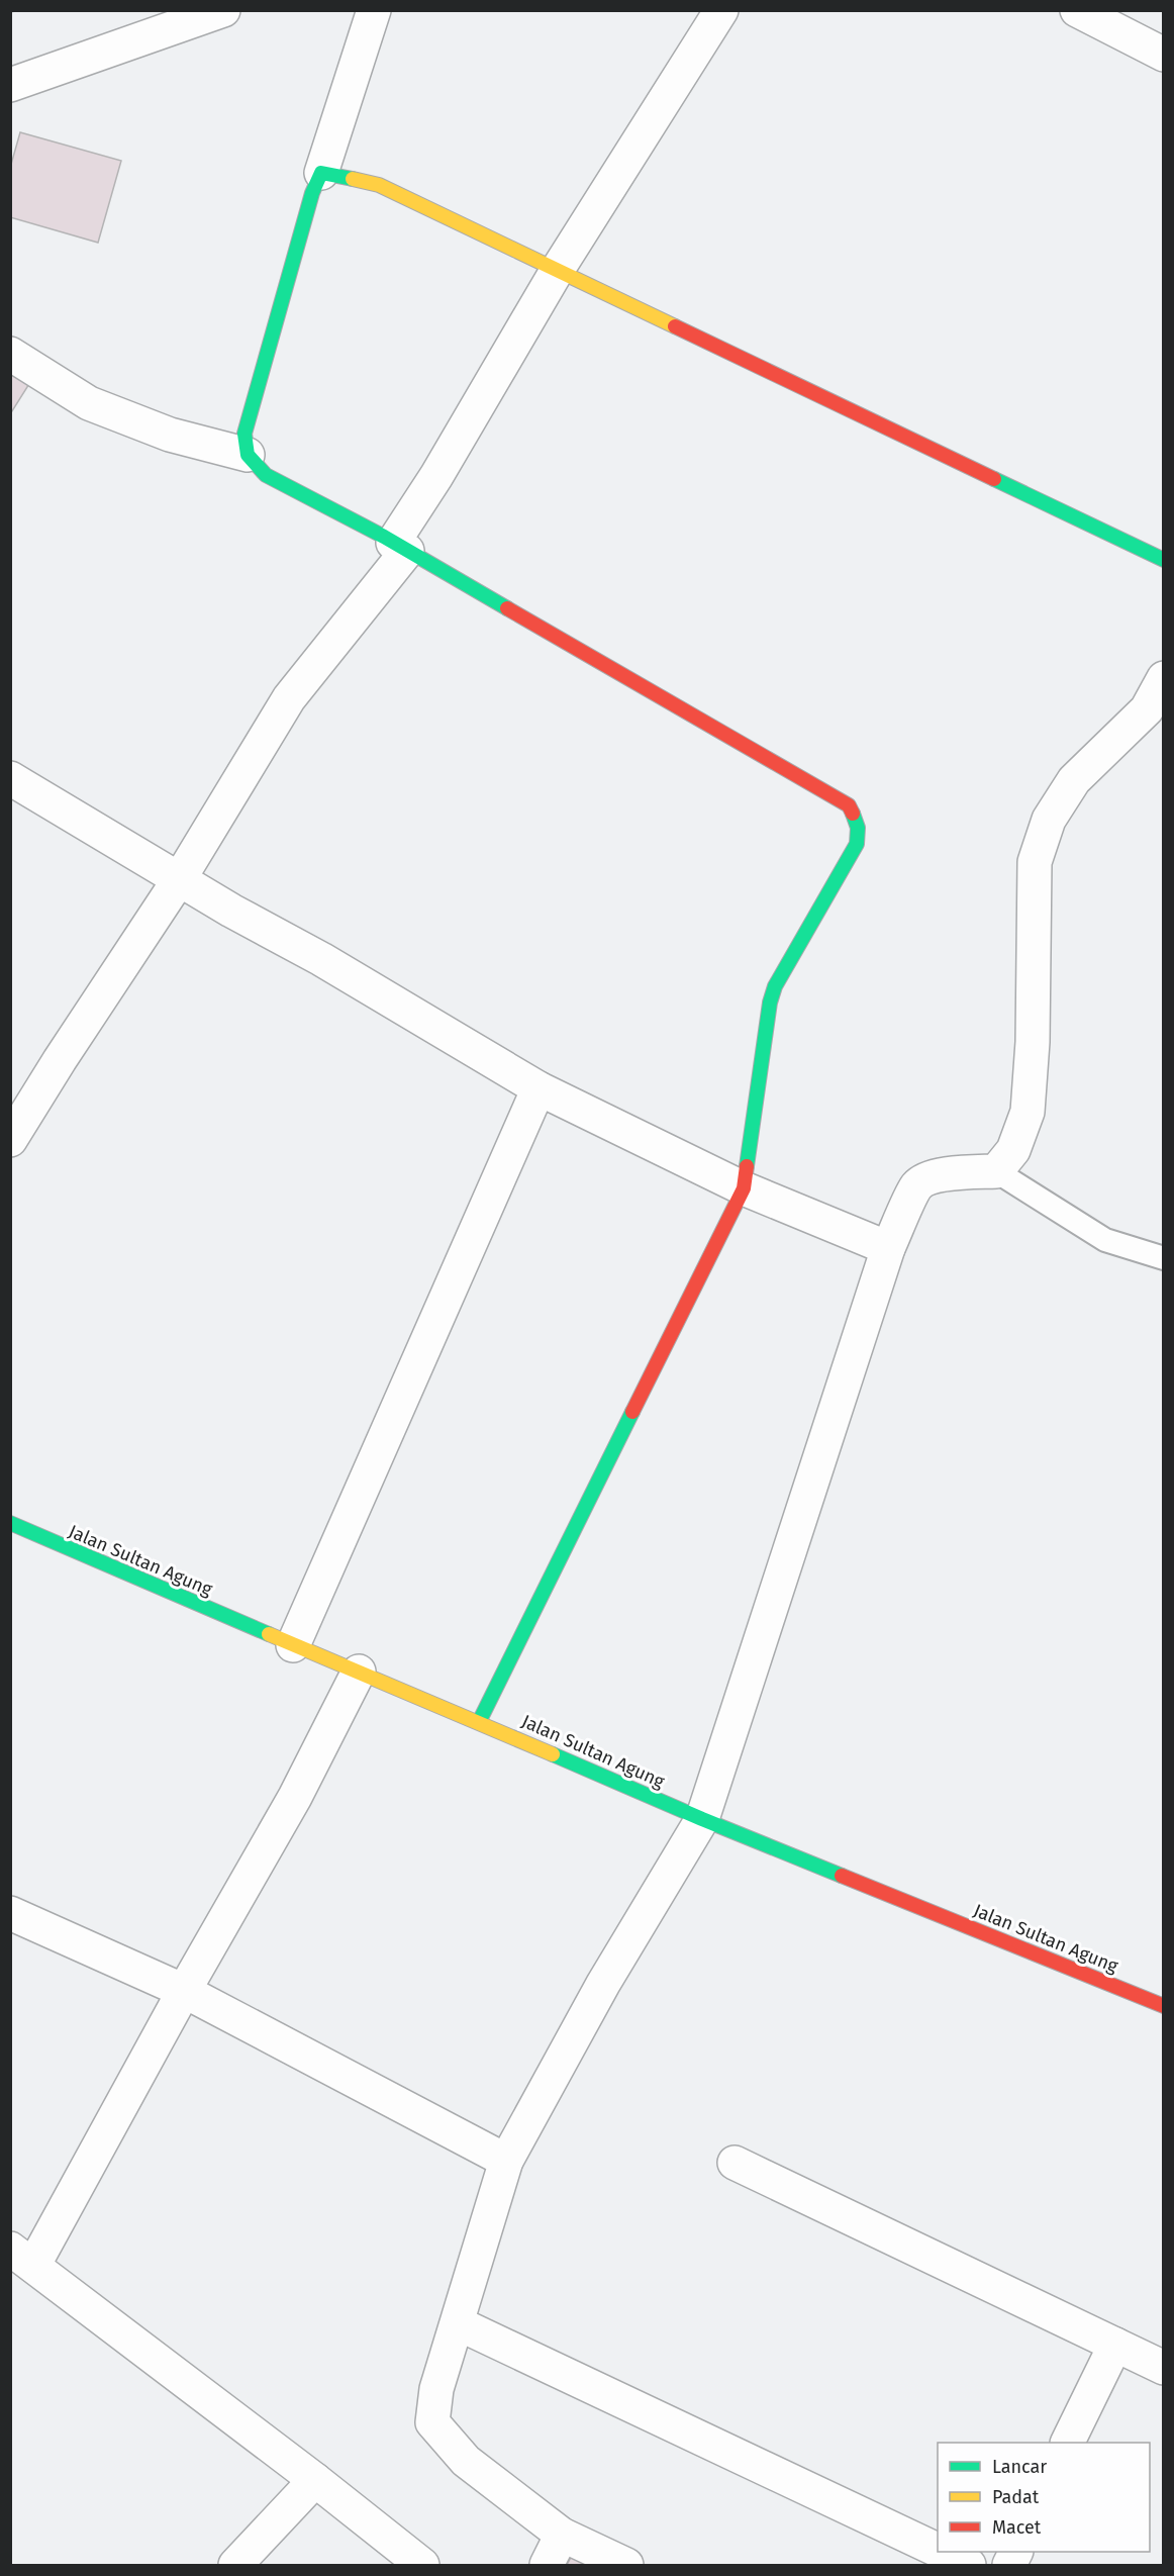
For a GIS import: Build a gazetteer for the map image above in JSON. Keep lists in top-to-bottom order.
{
  "streets": {
    "street": ["Jalan Sultan Agung"]
  },
  "legend": ["Lancar", "Padat", "Macet"]
}
